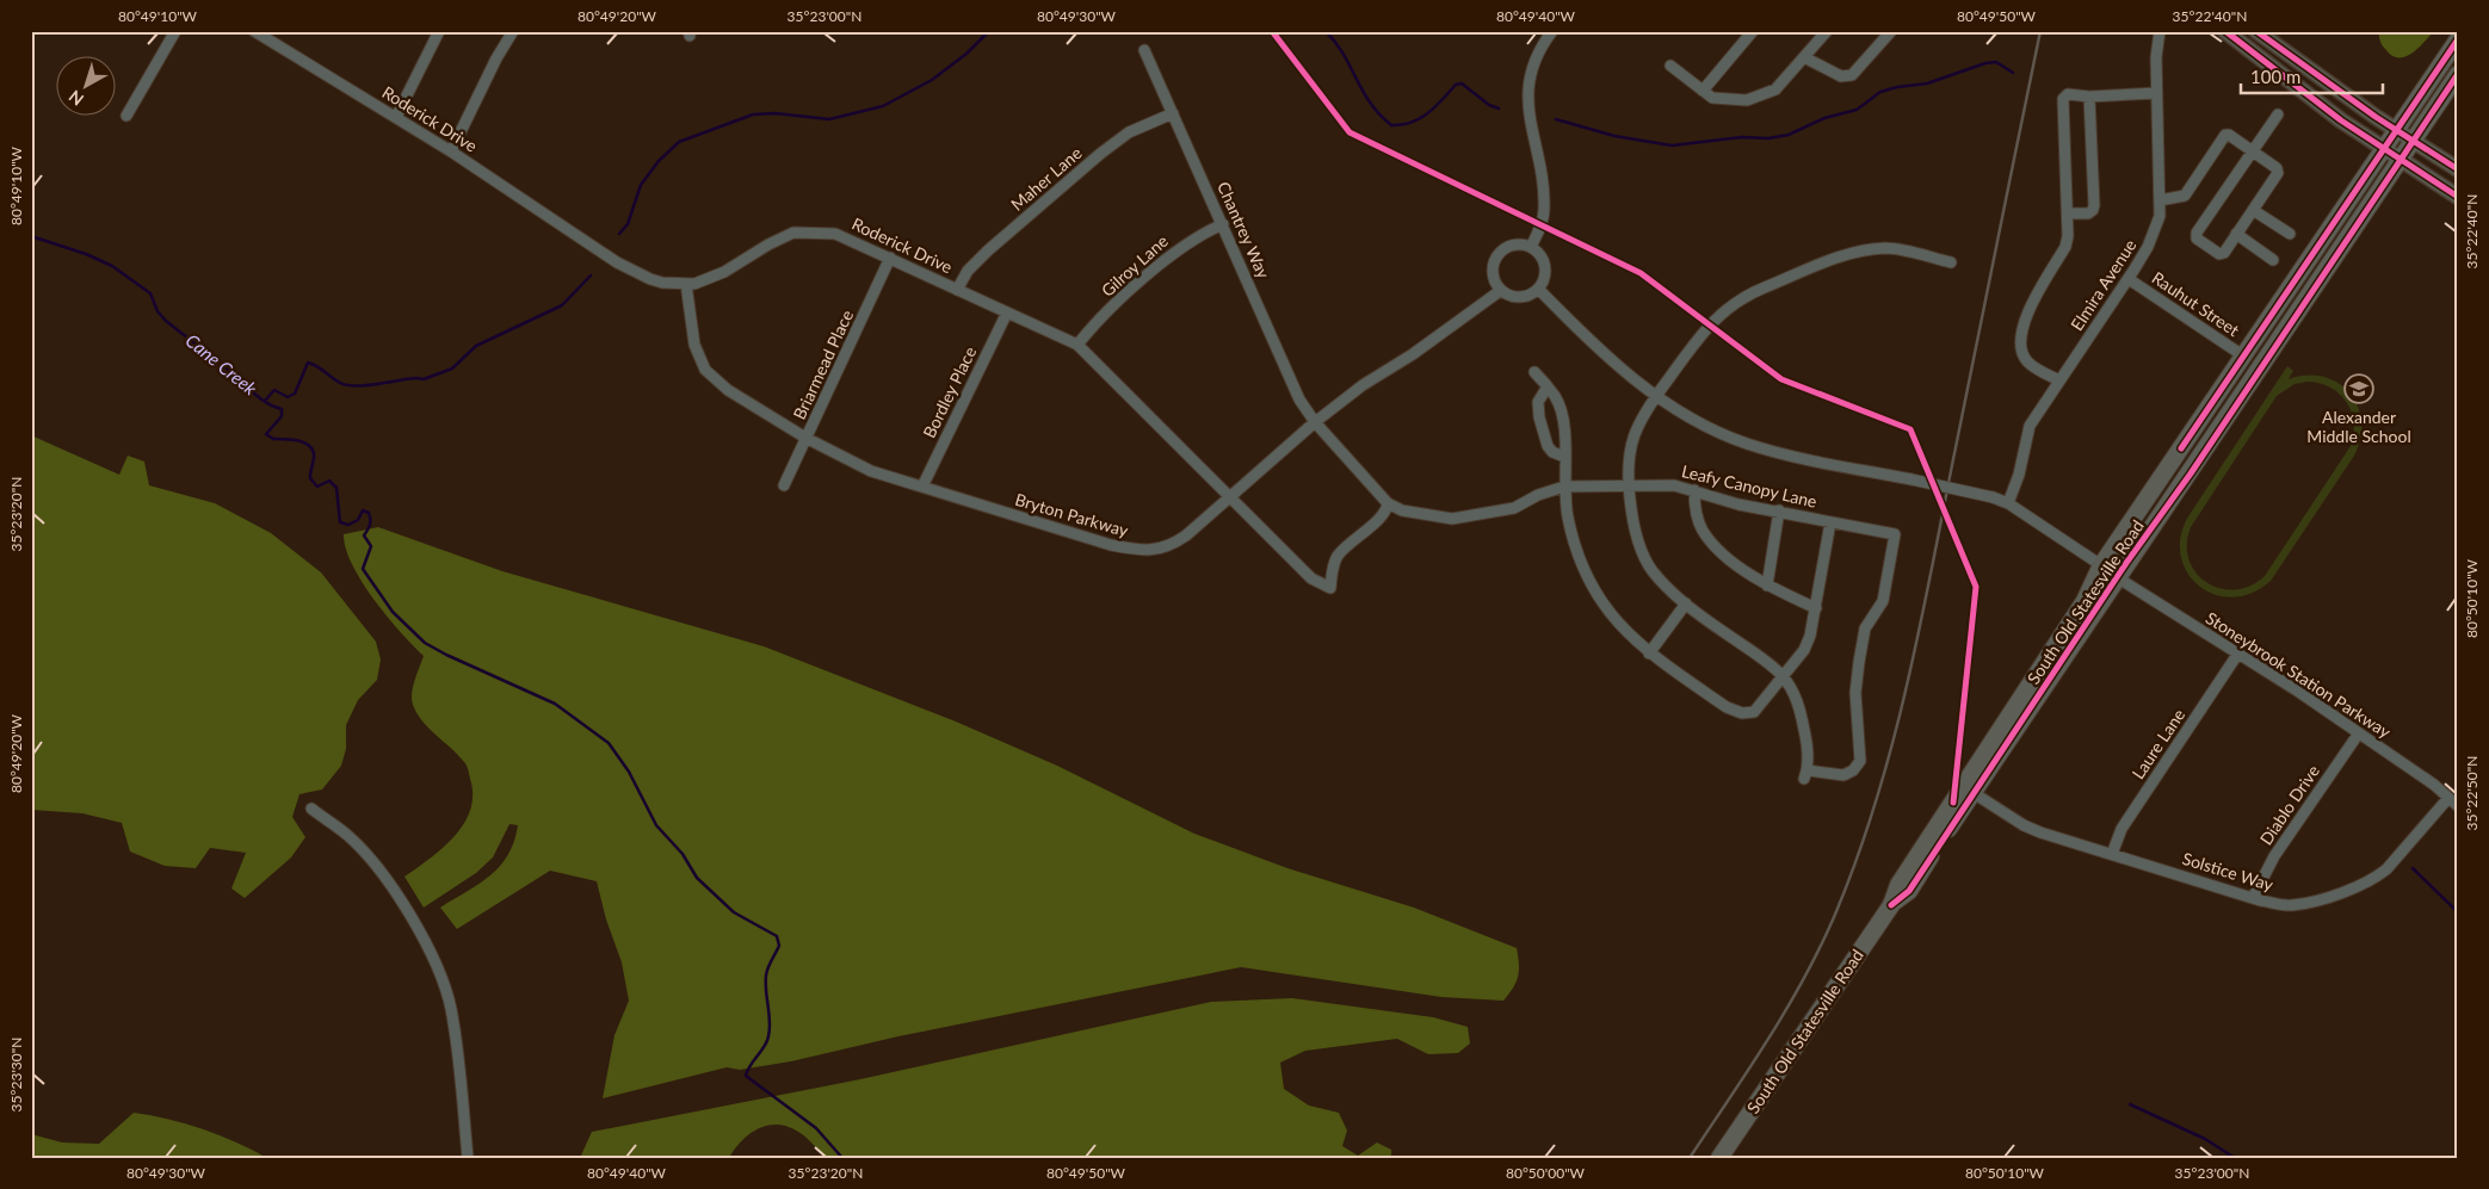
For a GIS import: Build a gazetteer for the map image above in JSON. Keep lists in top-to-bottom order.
{
  "streets": {
    "main road": ["South Old Statesville Road"],
    "street": [
      "Roderick Drive",
      "Maher Lane",
      "Chantrey Way",
      "Gilroy Lane",
      "Elmira Avenue",
      "Rauhut Street",
      "Briarmead Place",
      "Bordley Place",
      "Leafy Canopy Lane",
      "Bryton Parkway",
      "Stoneybrook Station Parkway",
      "Laure Lane",
      "Diablo Drive",
      "Solstice Way"
    ]
  },
  "crossings": [
    ["Roderick Drive", "Maher Lane"],
    ["Roderick Drive", "Chantrey Way"],
    ["Roderick Drive", "Gilroy Lane"],
    ["Roderick Drive", "Briarmead Place"],
    ["Roderick Drive", "Bordley Place"],
    ["Roderick Drive", "Leafy Canopy Lane"],
    ["Roderick Drive", "Bryton Parkway"],
    ["Maher Lane", "Chantrey Way"],
    ["Chantrey Way", "Gilroy Lane"],
    ["Chantrey Way", "Leafy Canopy Lane"],
    ["Chantrey Way", "Bryton Parkway"],
    ["Elmira Avenue", "Rauhut Street"],
    ["Rauhut Street", "South Old Statesville Road"],
    ["Briarmead Place", "Bryton Parkway"],
    ["Bordley Place", "Bryton Parkway"],
    ["South Old Statesville Road", "Stoneybrook Station Parkway"],
    ["South Old Statesville Road", "Solstice Way"],
    ["Stoneybrook Station Parkway", "Laure Lane"],
    ["Stoneybrook Station Parkway", "Diablo Drive"],
    ["Stoneybrook Station Parkway", "Solstice Way"],
    ["Laure Lane", "Solstice Way"],
    ["Diablo Drive", "Solstice Way"]
  ],
  "water": ["Cane Creek"],
  "places": {
    "school or university": ["Alexander Middle School"]
  },
  "scale_bar": "100 m",
  "north": "bottom left",
  "coordinates": [
    "80°49'10\"W",
    "80°49'20\"W",
    "35°23'00\"N",
    "80°49'30\"W",
    "80°49'40\"W",
    "80°49'50\"W",
    "35°22'40\"N",
    "35°23'20\"N",
    "80°50'10\"W",
    "35°22'50\"N",
    "35°23'30\"N",
    "80°50'00\"W"
  ]
}
